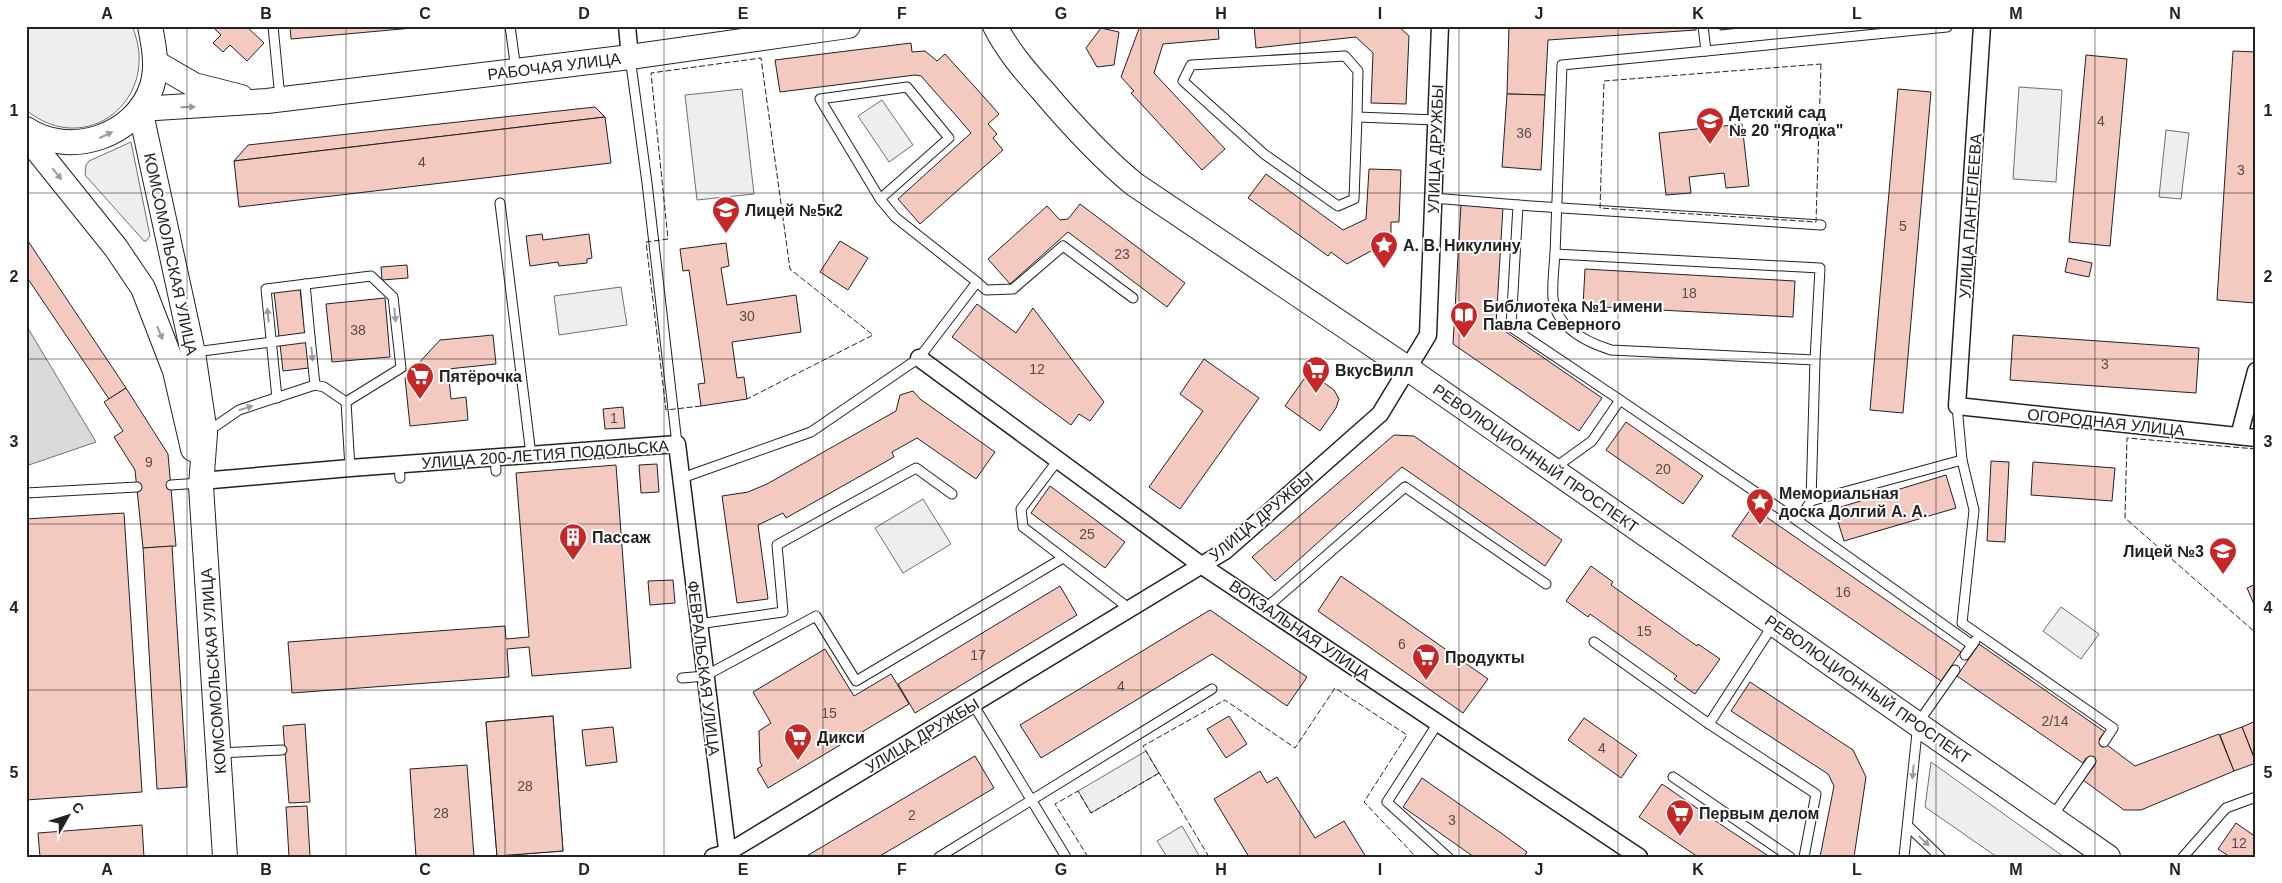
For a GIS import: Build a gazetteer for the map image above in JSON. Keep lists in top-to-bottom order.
{
  "streets": {
    "street": [
      "РАБОЧАЯ УЛИЦА",
      "УЛИЦА ДРУЖБЫ",
      "УЛИЦА ПАНТЕЛЕЕВА",
      "КОМСОМОЛЬСКАЯ УЛИЦА",
      "ОГОРОДНАЯ УЛИЦА",
      "УЛИЦА 200-ЛЕТИЯ ПОДОЛЬСКА",
      "РЕВОЛЮЦИОННЫЙ ПРОСПЕКТ",
      "ВОКЗАЛЬНАЯ УЛИЦА",
      "ФЕВРАЛЬСКАЯ УЛИЦА"
    ]
  },
  "crossings": [
    ["РАБОЧАЯ УЛИЦА", "КОМСОМОЛЬСКАЯ УЛИЦА"],
    ["УЛИЦА ДРУЖБЫ", "РЕВОЛЮЦИОННЫЙ ПРОСПЕКТ"],
    ["УЛИЦА ДРУЖБЫ", "ВОКЗАЛЬНАЯ УЛИЦА"],
    ["УЛИЦА ДРУЖБЫ", "ФЕВРАЛЬСКАЯ УЛИЦА"],
    ["УЛИЦА ПАНТЕЛЕЕВА", "ОГОРОДНАЯ УЛИЦА"],
    ["КОМСОМОЛЬСКАЯ УЛИЦА", "УЛИЦА 200-ЛЕТИЯ ПОДОЛЬСКА"],
    ["УЛИЦА 200-ЛЕТИЯ ПОДОЛЬСКА", "ФЕВРАЛЬСКАЯ УЛИЦА"]
  ],
  "places": {
    "school or university": ["Детский сад № 20 \"Ягодка\"", "Лицей №5к2", "Лицей №3"],
    "place": ["А. В. Никулину", "Мемориальная доска Долгий А. А."],
    "library": ["Библиотека №1 имени Павла Северного"],
    "supermarket": [
      "ВкусВилл",
      "Пятёрочка",
      "Продукты",
      "Дикси",
      "Первым делом"
    ],
    "building": ["Пассаж"]
  },
  "house_numbers": [
    "4",
    "36",
    "4",
    "3",
    "5",
    "23",
    "18",
    "30",
    "38",
    "3",
    "12",
    "1",
    "9",
    "20",
    "25",
    "16",
    "15",
    "6",
    "17",
    "4",
    "15",
    "2/14",
    "4",
    "28",
    "28",
    "2",
    "3",
    "12"
  ],
  "north": "top right",
  "grid": {
    "columns": [
      "A",
      "B",
      "C",
      "D",
      "E",
      "F",
      "G",
      "H",
      "I",
      "J",
      "K",
      "L",
      "M",
      "N"
    ],
    "rows": [
      "1",
      "2",
      "3",
      "4",
      "5"
    ]
  }
}
